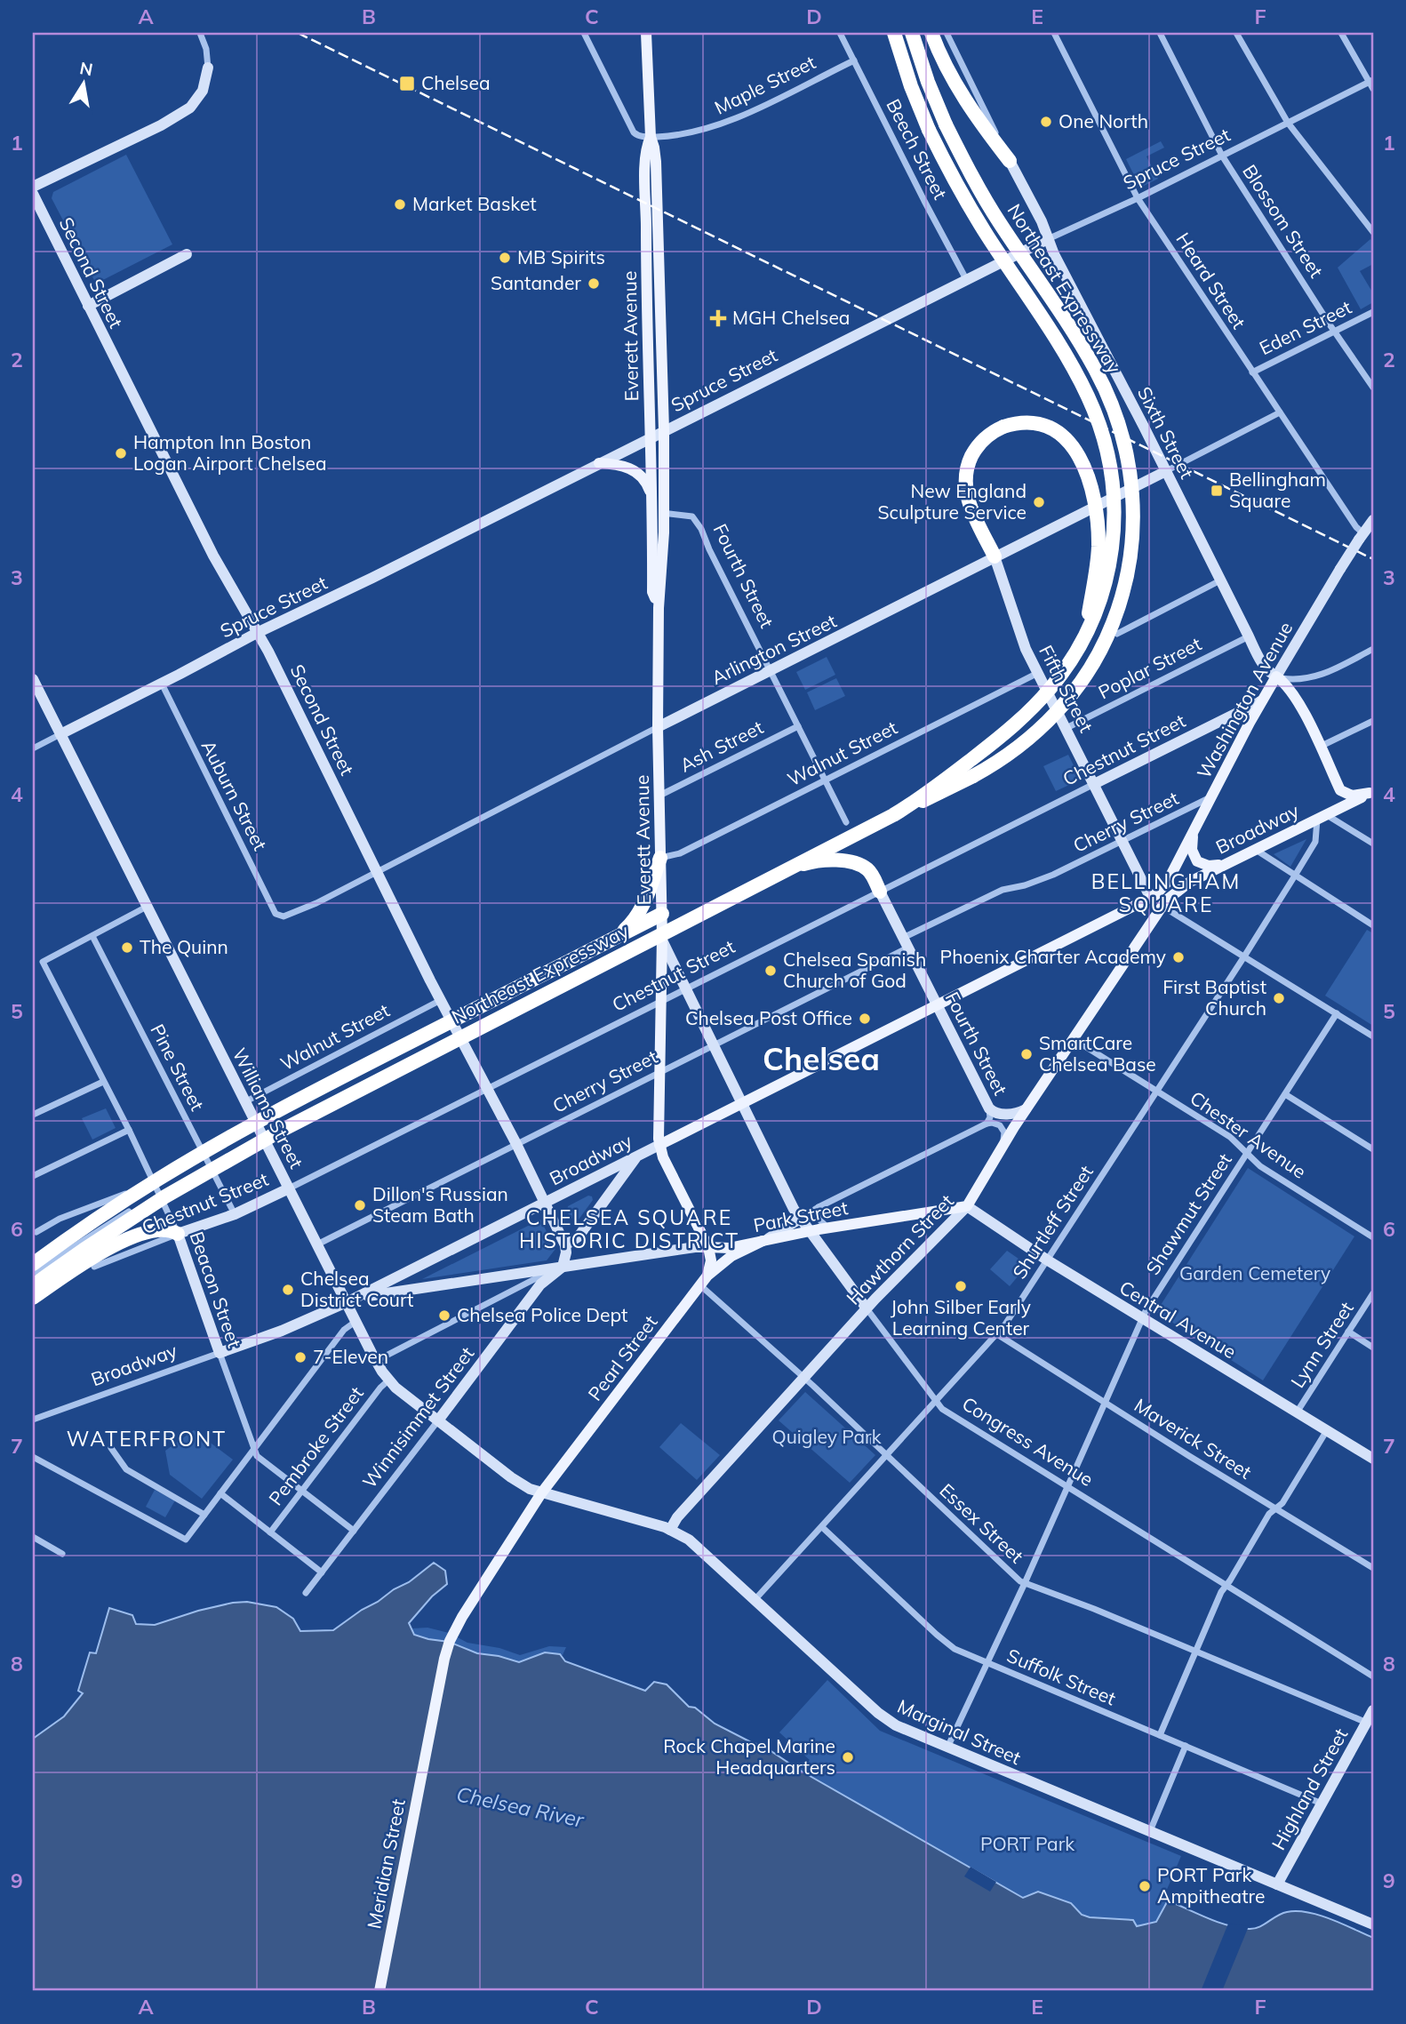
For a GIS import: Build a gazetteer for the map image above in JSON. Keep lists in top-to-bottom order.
{
  "streets": {
    "highway": ["Northeast Expressway"],
    "main road": [
      "Everett Avenue",
      "Washington Avenue",
      "Broadway",
      "Park Street",
      "Hawthorn Street",
      "Pearl Street",
      "Meridian Street"
    ],
    "street": [
      "Maple Street",
      "Beech Street",
      "Spruce Street",
      "Blossom Street",
      "Second Street",
      "Heard Street",
      "Eden Street",
      "Sixth Street",
      "Fourth Street",
      "Arlington Street",
      "Poplar Street",
      "Fifth Street",
      "Ash Street",
      "Chestnut Street",
      "Walnut Street",
      "Auburn Street",
      "Cherry Street",
      "Pine Street",
      "Williams Street",
      "Chester Avenue",
      "Shawmut Street",
      "Shurtleff Street",
      "Beacon Street",
      "Central Avenue",
      "Lynn Street",
      "Winnisimmet Street",
      "Maverick Street",
      "Congress Avenue",
      "Pembroke Street",
      "Essex Street",
      "Suffolk Street",
      "Marginal Street",
      "Highland Street"
    ]
  },
  "crossings": [
    ["Maple Street", "Beech Street"],
    ["Maple Street", "Everett Avenue"],
    ["Beech Street", "Spruce Street"],
    ["Spruce Street", "Blossom Street"],
    ["Spruce Street", "Second Street"],
    ["Spruce Street", "Heard Street"],
    ["Spruce Street", "Everett Avenue"],
    ["Spruce Street", "Sixth Street"],
    ["Spruce Street", "Auburn Street"],
    ["Spruce Street", "Williams Street"],
    ["Blossom Street", "Eden Street"],
    ["Second Street", "Arlington Street"],
    ["Second Street", "Chestnut Street"],
    ["Second Street", "Walnut Street"],
    ["Second Street", "Cherry Street"],
    ["Second Street", "Broadway"],
    ["Heard Street", "Eden Street"],
    ["Heard Street", "Arlington Street"],
    ["Heard Street", "Washington Avenue"],
    ["Everett Avenue", "Fourth Street"],
    ["Everett Avenue", "Arlington Street"],
    ["Everett Avenue", "Ash Street"],
    ["Everett Avenue", "Chestnut Street"],
    ["Everett Avenue", "Walnut Street"],
    ["Everett Avenue", "Cherry Street"],
    ["Everett Avenue", "Broadway"],
    ["Everett Avenue", "Congress Avenue"],
    ["Sixth Street", "Arlington Street"],
    ["Sixth Street", "Poplar Street"],
    ["Sixth Street", "Washington Avenue"],
    ["Fourth Street", "Arlington Street"],
    ["Fourth Street", "Ash Street"],
    ["Fourth Street", "Chestnut Street"],
    ["Fourth Street", "Walnut Street"],
    ["Fourth Street", "Cherry Street"],
    ["Fourth Street", "Broadway"],
    ["Fourth Street", "Hawthorn Street"],
    ["Arlington Street", "Fifth Street"],
    ["Arlington Street", "Auburn Street"],
    ["Poplar Street", "Fifth Street"],
    ["Fifth Street", "Washington Avenue"],
    ["Fifth Street", "Chestnut Street"],
    ["Fifth Street", "Walnut Street"],
    ["Fifth Street", "Cherry Street"],
    ["Fifth Street", "Broadway"],
    ["Washington Avenue", "Chestnut Street"],
    ["Washington Avenue", "Cherry Street"],
    ["Washington Avenue", "Broadway"],
    ["Chestnut Street", "Pine Street"],
    ["Chestnut Street", "Williams Street"],
    ["Chestnut Street", "Beacon Street"],
    ["Chestnut Street", "Congress Avenue"],
    ["Walnut Street", "Williams Street"],
    ["Cherry Street", "Williams Street"],
    ["Cherry Street", "Congress Avenue"],
    ["Broadway", "Williams Street"],
    ["Broadway", "Park Street"],
    ["Broadway", "Shurtleff Street"],
    ["Broadway", "Hawthorn Street"],
    ["Broadway", "Beacon Street"],
    ["Broadway", "Congress Avenue"],
    ["Pine Street", "Beacon Street"],
    ["Williams Street", "Park Street"],
    ["Williams Street", "Pearl Street"],
    ["Williams Street", "Winnisimmet Street"],
    ["Williams Street", "Pembroke Street"],
    ["Williams Street", "Marginal Street"],
    ["Chester Avenue", "Shawmut Street"],
    ["Chester Avenue", "Shurtleff Street"],
    ["Chester Avenue", "Hawthorn Street"],
    ["Shawmut Street", "Central Avenue"],
    ["Shawmut Street", "Maverick Street"],
    ["Shawmut Street", "Congress Avenue"],
    ["Shawmut Street", "Essex Street"],
    ["Shawmut Street", "Suffolk Street"],
    ["Shawmut Street", "Marginal Street"],
    ["Park Street", "Hawthorn Street"],
    ["Park Street", "Central Avenue"],
    ["Park Street", "Pearl Street"],
    ["Park Street", "Winnisimmet Street"],
    ["Park Street", "Congress Avenue"],
    ["Shurtleff Street", "Central Avenue"],
    ["Shurtleff Street", "Maverick Street"],
    ["Shurtleff Street", "Congress Avenue"],
    ["Shurtleff Street", "Essex Street"],
    ["Shurtleff Street", "Suffolk Street"],
    ["Shurtleff Street", "Marginal Street"],
    ["Hawthorn Street", "Central Avenue"],
    ["Hawthorn Street", "Congress Avenue"],
    ["Hawthorn Street", "Essex Street"],
    ["Hawthorn Street", "Marginal Street"],
    ["Central Avenue", "Lynn Street"],
    ["Pearl Street", "Congress Avenue"],
    ["Pearl Street", "Essex Street"],
    ["Pearl Street", "Marginal Street"],
    ["Pearl Street", "Meridian Street"],
    ["Essex Street", "Highland Street"],
    ["Suffolk Street", "Highland Street"],
    ["Marginal Street", "Highland Street"]
  ],
  "districts": [
    "BELLINGHAM SQUARE",
    "Chelsea",
    "CHELSEA SQUARE HISTORIC DISTRICT",
    "WATERFRONT"
  ],
  "water": ["Chelsea River"],
  "parks": ["Garden Cemetery", "Quigley Park", "PORT Park"],
  "places": {
    "transit": ["Chelsea", "Bellingham Square"],
    "other": [
      "One North",
      "Market Basket",
      "MB Spirits",
      "Santander",
      "Hampton Inn Boston Logan Airport Chelsea",
      "New England Sculpture Service",
      "The Quinn",
      "Phoenix Charter Academy",
      "Chelsea Spanish Church of God",
      "First Baptist Church",
      "Chelsea Post Office",
      "SmartCare Chelsea Base",
      "Dillon's Russian Steam Bath",
      "John Silber Early Learning Center",
      "Chelsea District Court",
      "Chelsea Police Dept",
      "7-Eleven",
      "Rock Chapel Marine Headquarters",
      "PORT Park Ampitheatre"
    ],
    "health": ["MGH Chelsea"]
  },
  "north": "top",
  "grid": {
    "columns": [
      "A",
      "B",
      "C",
      "D",
      "E",
      "F"
    ],
    "rows": [
      "1",
      "2",
      "3",
      "4",
      "5",
      "6",
      "7",
      "8",
      "9"
    ]
  }
}
